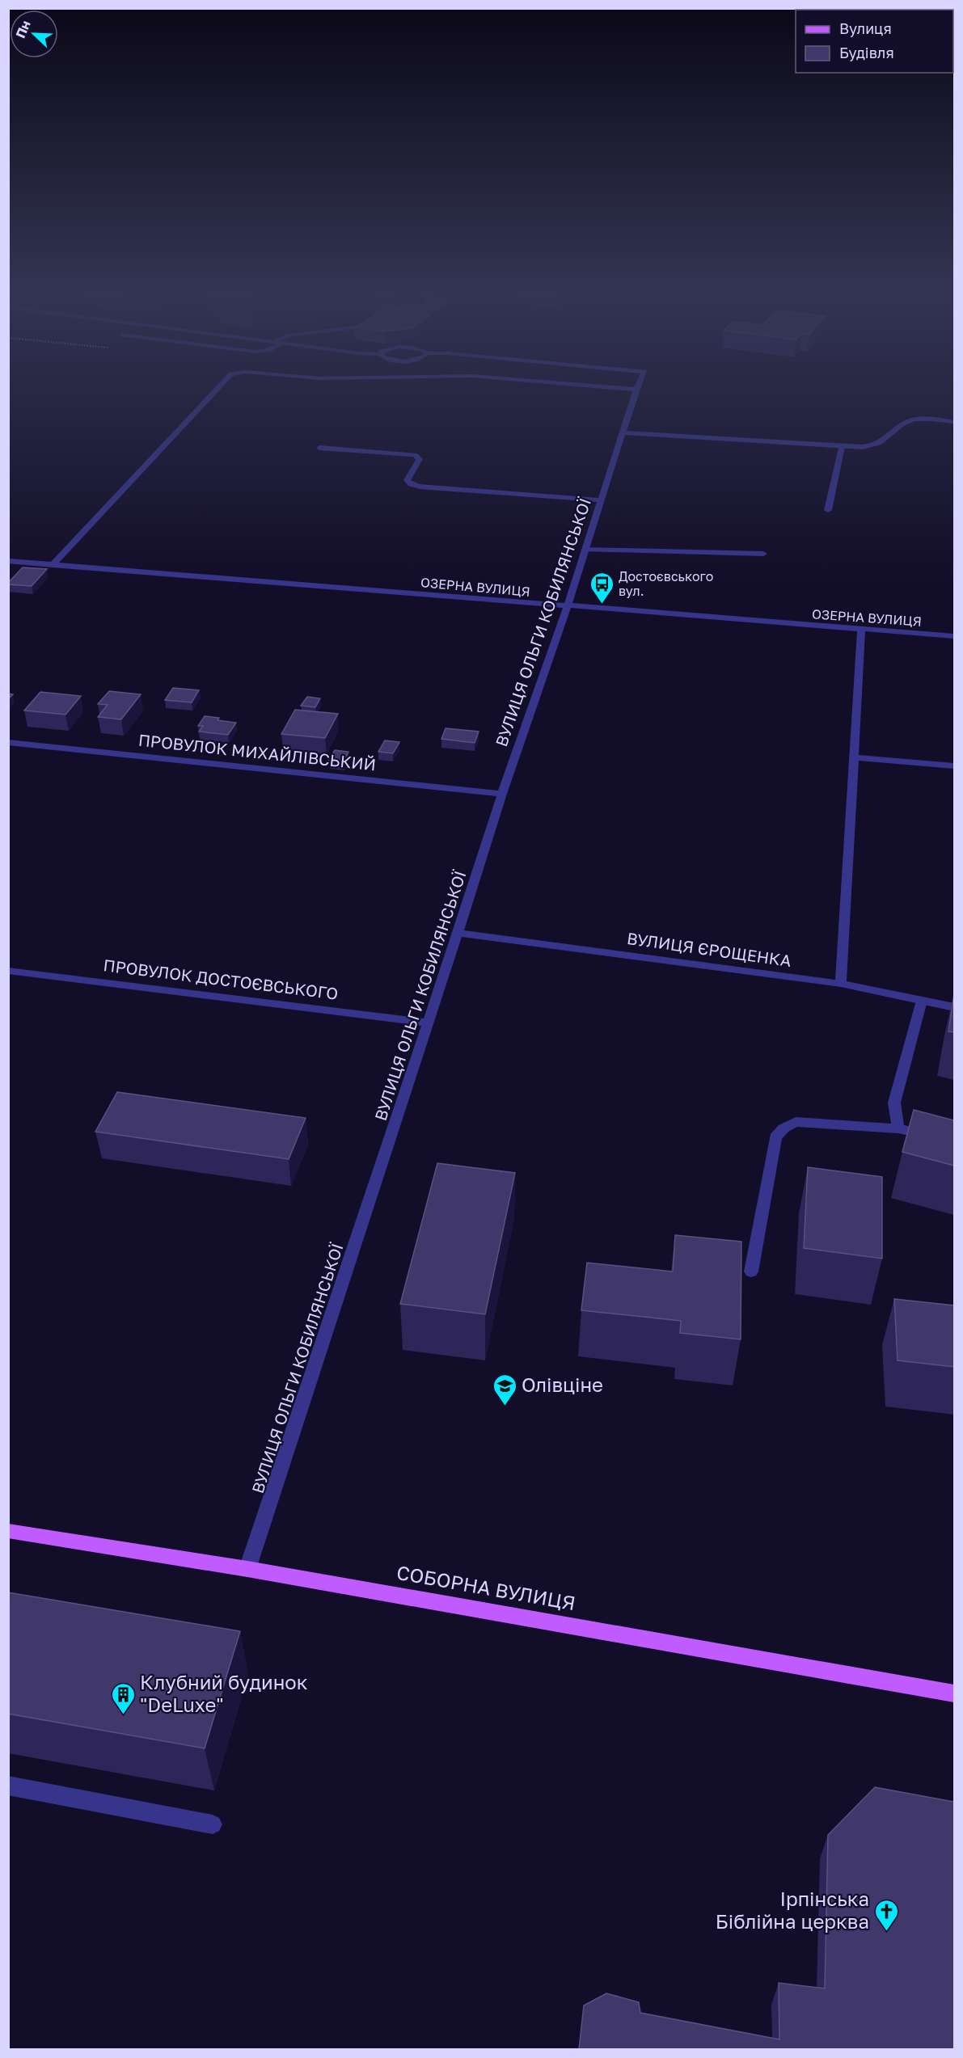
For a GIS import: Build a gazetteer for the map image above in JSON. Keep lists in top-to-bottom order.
{
  "streets": {
    "main road": ["СОБОРНА ВУЛИЦЯ"],
    "street": [
      "ОЗЕРНА ВУЛИЦЯ",
      "ВУЛИЦЯ ОЛЬГИ КОБИЛЯНСЬКОЇ",
      "ПРОВУЛОК МИХАЙЛІВСЬКИЙ",
      "ВУЛИЦЯ ЄРОЩЕНКА",
      "ПРОВУЛОК ДОСТОЄВСЬКОГО"
    ]
  },
  "crossings": [
    ["ОЗЕРНА ВУЛИЦЯ", "ВУЛИЦЯ ОЛЬГИ КОБИЛЯНСЬКОЇ"],
    ["ВУЛИЦЯ ОЛЬГИ КОБИЛЯНСЬКОЇ", "ПРОВУЛОК МИХАЙЛІВСЬКИЙ"],
    ["ВУЛИЦЯ ОЛЬГИ КОБИЛЯНСЬКОЇ", "ВУЛИЦЯ ЄРОЩЕНКА"],
    ["ВУЛИЦЯ ОЛЬГИ КОБИЛЯНСЬКОЇ", "ПРОВУЛОК ДОСТОЄВСЬКОГО"],
    ["ВУЛИЦЯ ОЛЬГИ КОБИЛЯНСЬКОЇ", "СОБОРНА ВУЛИЦЯ"]
  ],
  "places": {
    "bus stop": ["Достоєвського вул."],
    "school or university": ["Олівціне"],
    "building": ["Клубний будинок \"DeLuxe\""],
    "church": ["Ірпінська Біблійна церква"]
  },
  "legend": ["Вулиця", "Будівля"],
  "north": "top left"
}
